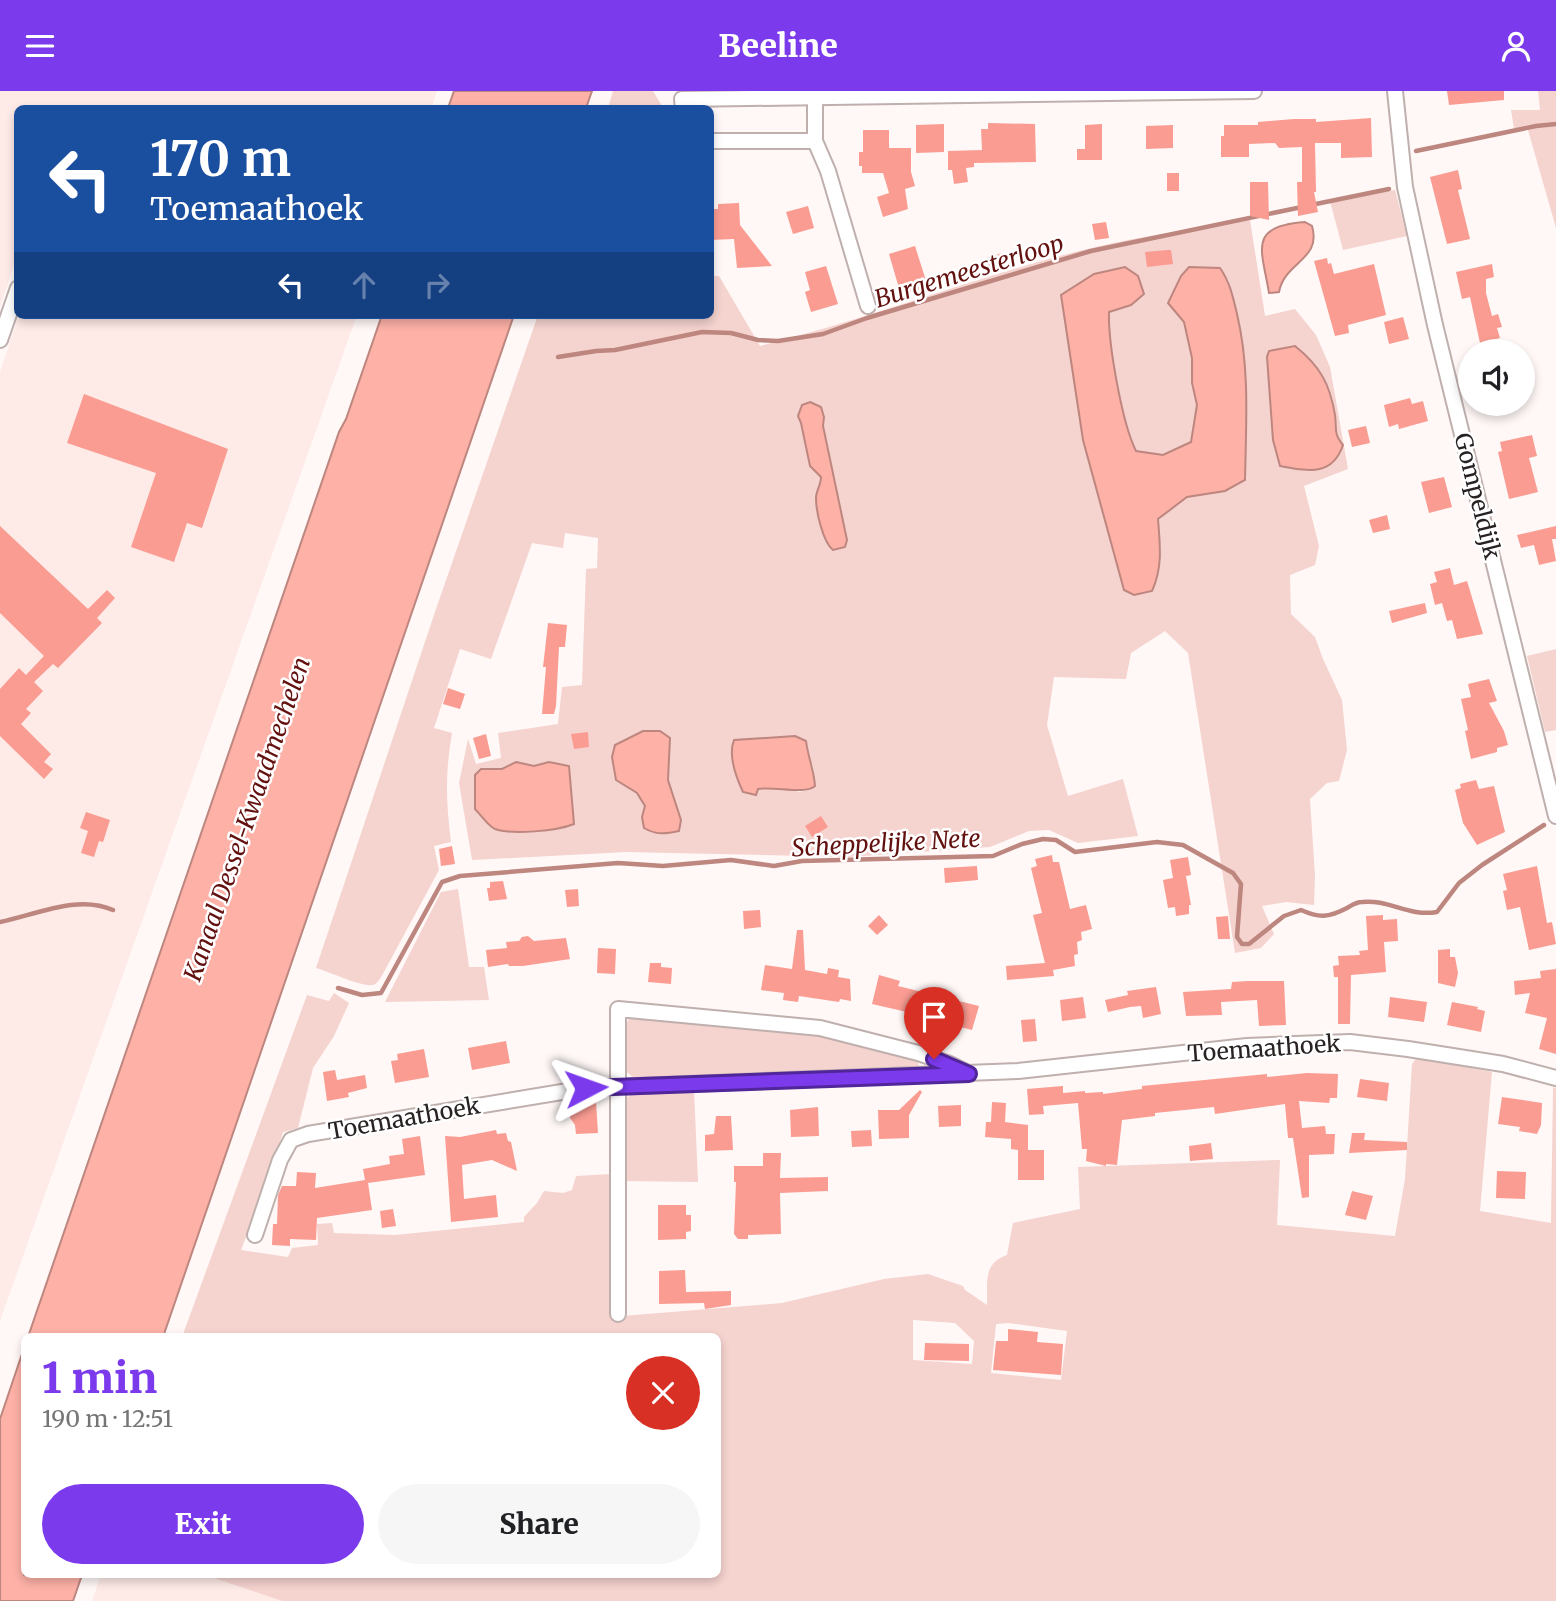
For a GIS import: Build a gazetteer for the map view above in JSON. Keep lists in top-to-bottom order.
{
  "streets": {
    "street": ["Gompeldijk", "Toemaathoek"]
  },
  "water": ["Burgemeesterloop", "Kanaal Dessel-Kwaadmechelen", "Scheppelijke Nete"],
  "page": {
    "header": "Beeline",
    "turn": ["170 m", "Toemaathoek"],
    "heading": ["1 min", "190 m · 12:51"],
    "buttons": ["Exit", "Share"]
  }
}
